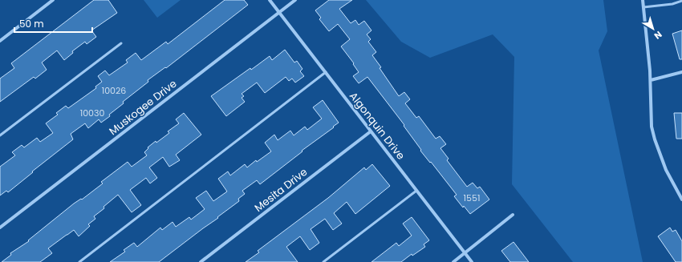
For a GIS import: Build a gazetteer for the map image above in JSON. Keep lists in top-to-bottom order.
{
  "streets": {
    "street": ["Muskogee Drive", "Algonquin Drive", "Mesita Drive"]
  },
  "crossings": [
    ["Muskogee Drive", "Algonquin Drive"],
    ["Algonquin Drive", "Mesita Drive"]
  ],
  "house_numbers": ["10026", "10030", "1551"],
  "scale_bar": "50 m",
  "north": "bottom right"
}
